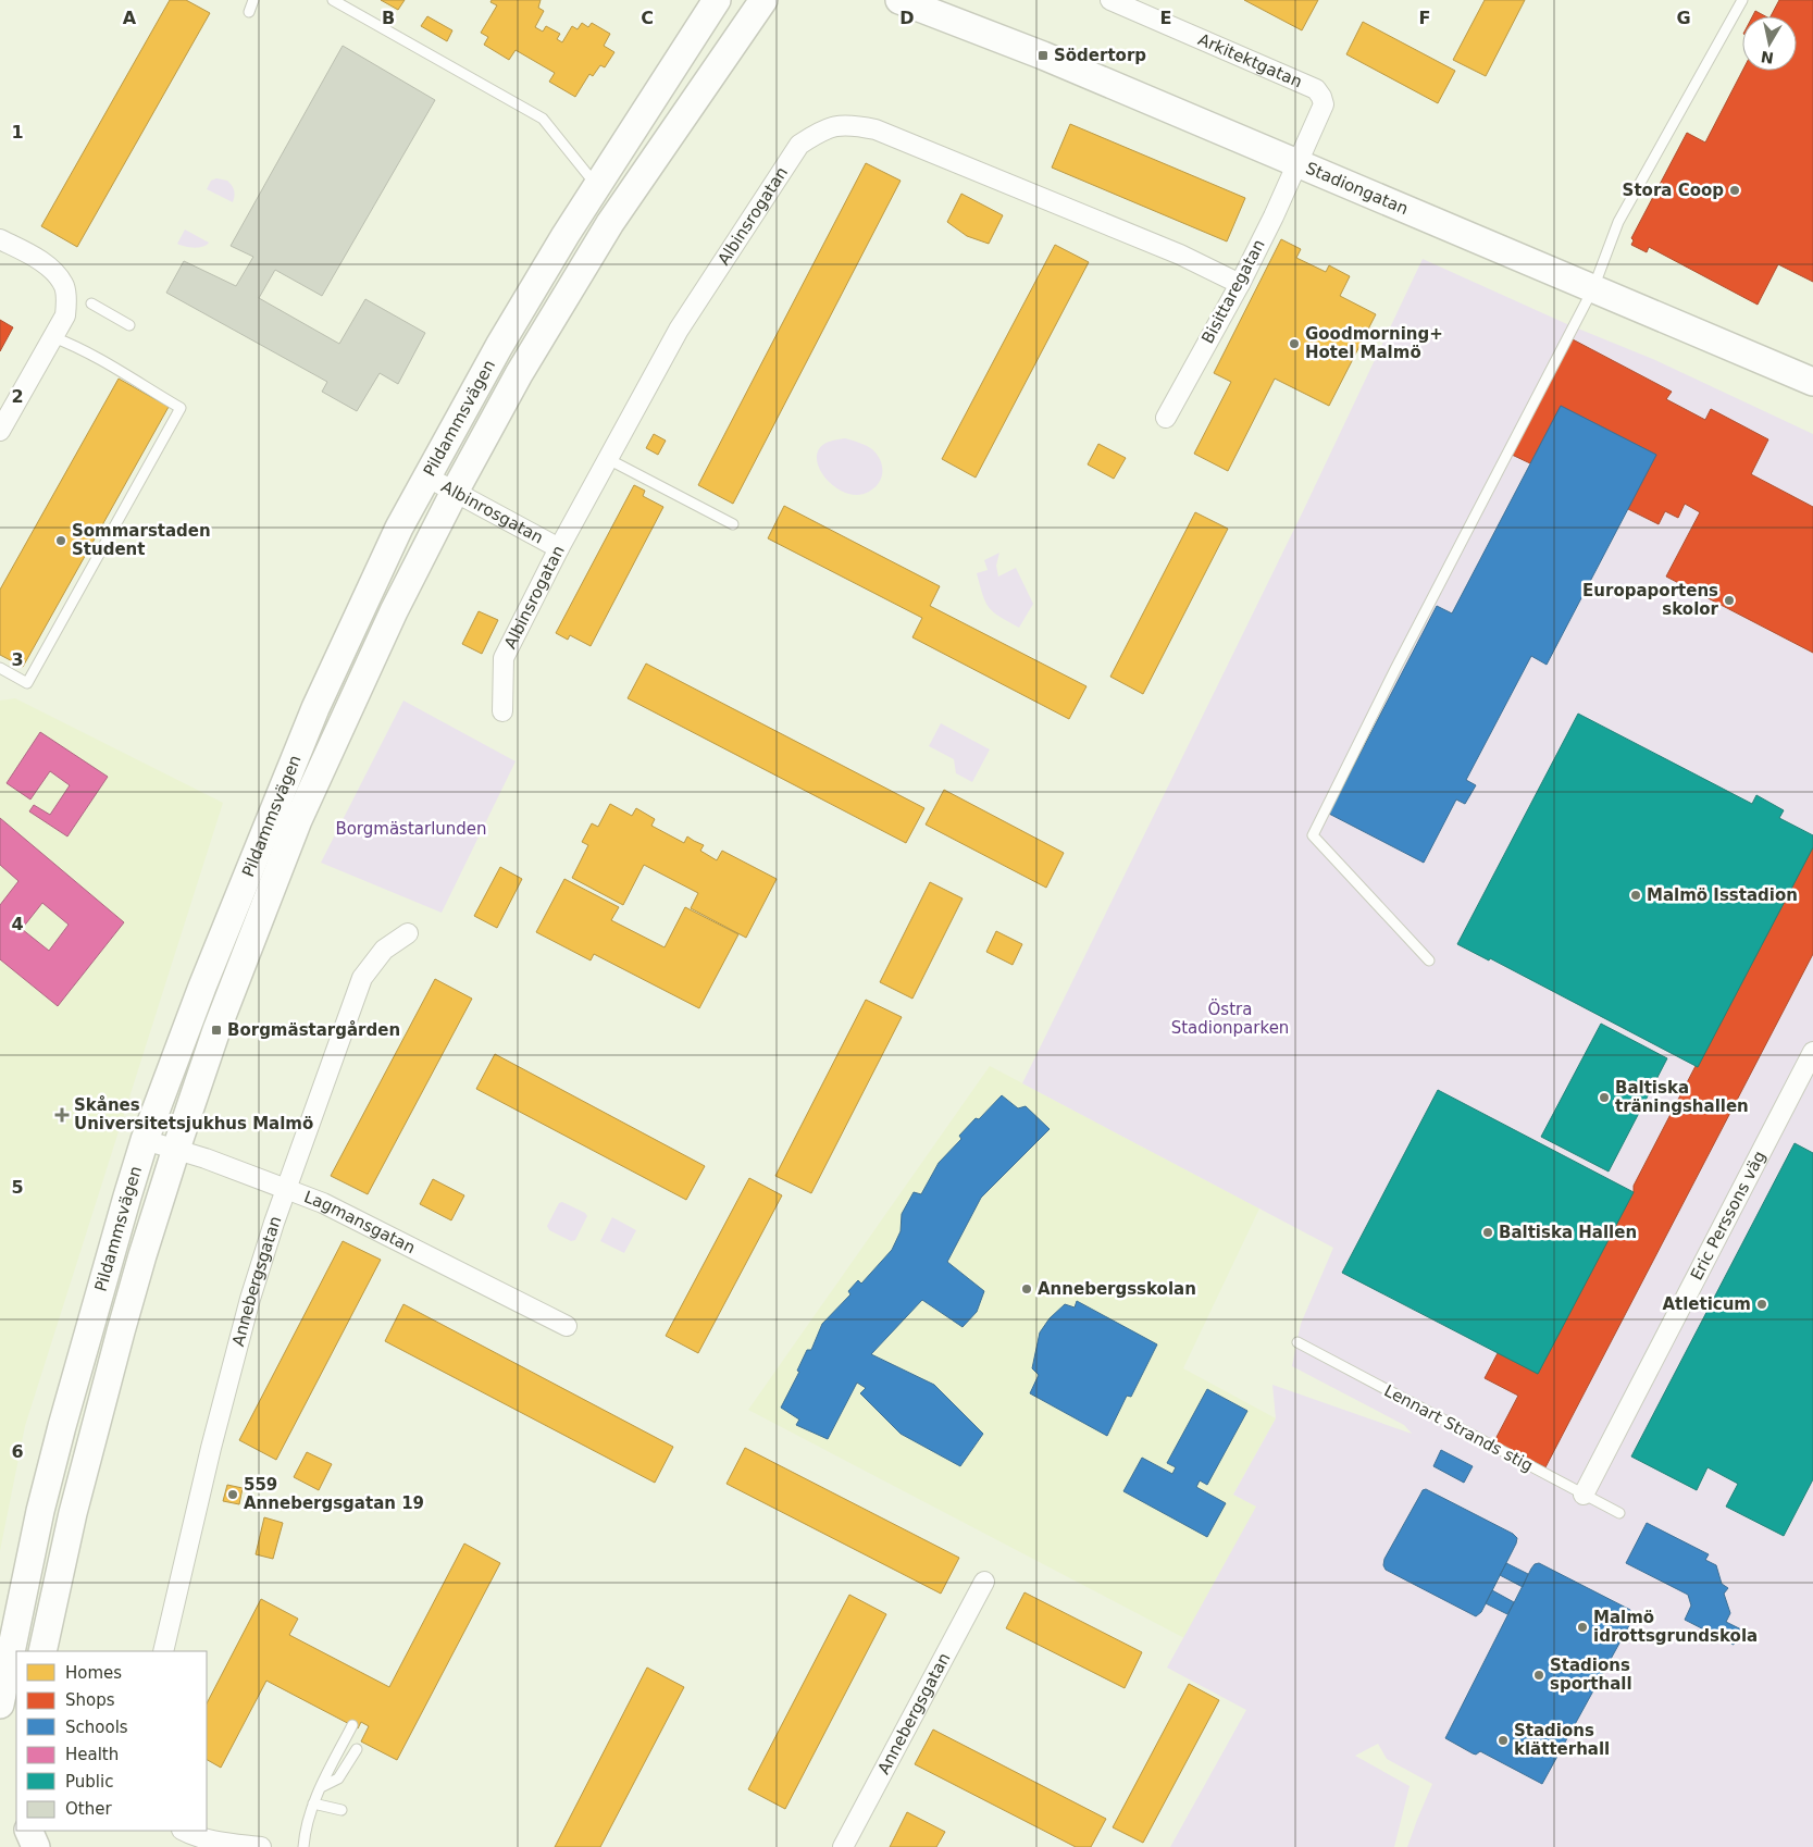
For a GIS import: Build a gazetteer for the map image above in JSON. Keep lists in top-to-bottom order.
{
  "streets": {
    "main road": ["Stadiongatan", "Pildammsvägen"],
    "street": [
      "Arkitektgatan",
      "Albinsrogatan",
      "Bisittaregatan",
      "Albinrosgatan",
      "Eric Perssons väg",
      "Lagmansgatan",
      "Annebergsgatan"
    ],
    "lane": ["Lennart Strands stig"]
  },
  "crossings": [
    ["Arkitektgatan", "Stadiongatan"],
    ["Arkitektgatan", "Bisittaregatan"],
    ["Stadiongatan", "Bisittaregatan"],
    ["Albinsrogatan", "Bisittaregatan"],
    ["Albinsrogatan", "Albinrosgatan"],
    ["Pildammsvägen", "Albinrosgatan"],
    ["Pildammsvägen", "Lagmansgatan"],
    ["Eric Perssons väg", "Lennart Strands stig"],
    ["Lagmansgatan", "Annebergsgatan"]
  ],
  "parks": ["Borgmästarlunden", "Östra Stadionparken"],
  "places": {
    "transit": ["Södertorp", "Borgmästargården"],
    "other": [
      "Stora Coop",
      "Goodmorning+ Hotel Malmö",
      "Sommarstaden Student",
      "Europaportens skolor",
      "Malmö Isstadion",
      "Baltiska träningshallen",
      "Baltiska Hallen",
      "Annebergsskolan",
      "Atleticum",
      "559 Annebergsgatan 19",
      "Malmö idrottsgrundskola",
      "Stadions sporthall",
      "Stadions klätterhall"
    ],
    "health": ["Skånes Universitetsjukhus Malmö"]
  },
  "legend": [
    "Homes",
    "Shops",
    "Schools",
    "Health",
    "Public",
    "Other"
  ],
  "north": "bottom",
  "grid": {
    "columns": [
      "A",
      "B",
      "C",
      "D",
      "E",
      "F",
      "G"
    ],
    "rows": [
      "1",
      "2",
      "3",
      "4",
      "5",
      "6"
    ]
  }
}
